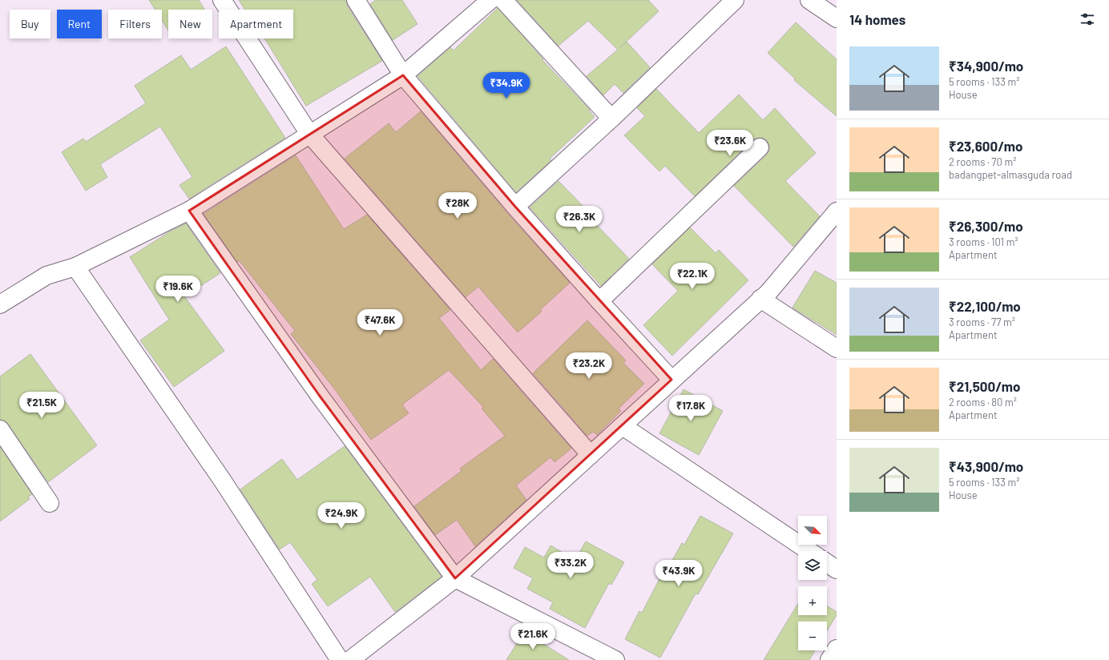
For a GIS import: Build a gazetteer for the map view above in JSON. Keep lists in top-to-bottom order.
{
  "north": "bottom right",
  "page": {
    "heading": "14 homes",
    "chip": [
      "Buy",
      "Rent",
      "Filters",
      "New",
      "Apartment"
    ],
    "list": [
      {
        "name": "₹34,900/mo",
        "note": "5 rooms · 133 m² · House"
      },
      {
        "name": "₹23,600/mo",
        "note": "2 rooms · 70 m² · badangpet-almasguda road"
      },
      {
        "name": "₹26,300/mo",
        "note": "3 rooms · 101 m² · Apartment"
      },
      {
        "name": "₹22,100/mo",
        "note": "3 rooms · 77 m² · Apartment"
      },
      {
        "name": "₹21,500/mo",
        "note": "2 rooms · 80 m² · Apartment"
      },
      {
        "name": "₹43,900/mo",
        "note": "5 rooms · 133 m² · House"
      }
    ],
    "price": [
      "₹34.9K",
      "₹23.6K",
      "₹28K",
      "₹26.3K",
      "₹22.1K",
      "₹19.6K",
      "₹47.6K",
      "₹23.2K",
      "₹21.5K",
      "₹17.8K",
      "₹24.9K",
      "₹33.2K",
      "₹43.9K",
      "₹21.6K"
    ],
    "map_buttons": ["+", "−"]
  }
}
